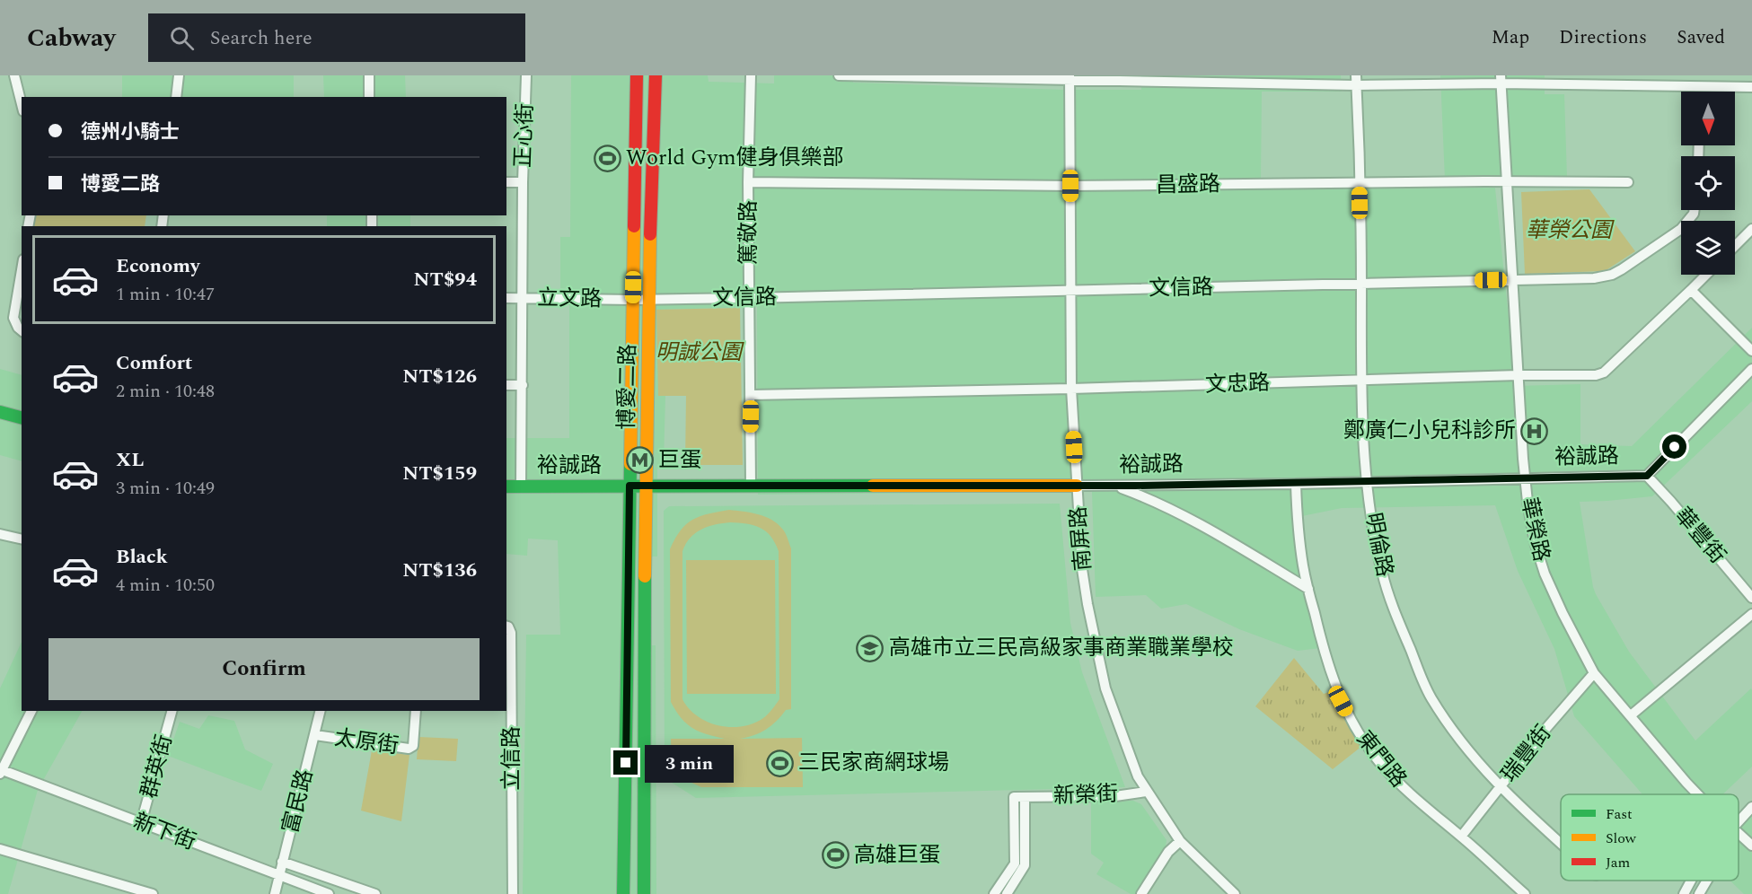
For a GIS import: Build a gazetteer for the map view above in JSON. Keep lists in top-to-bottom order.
{
  "streets": {
    "main road": ["博愛二路", "裕誠路"],
    "street": [
      "正心街",
      "昌盛路",
      "篤敬路",
      "文信路",
      "立文路",
      "文忠路",
      "華榮路",
      "華豐街",
      "南屏路",
      "明倫路",
      "太原街",
      "瑞豐街",
      "立信路",
      "東門路",
      "群英街",
      "新榮街",
      "富民路",
      "新下街"
    ]
  },
  "crossings": [
    ["正心街", "立文路"],
    ["正心街", "裕誠路"],
    ["昌盛路", "篤敬路"],
    ["昌盛路", "華榮路"],
    ["昌盛路", "南屏路"],
    ["昌盛路", "明倫路"],
    ["篤敬路", "文信路"],
    ["篤敬路", "文忠路"],
    ["篤敬路", "裕誠路"],
    ["文信路", "立文路"],
    ["文信路", "博愛二路"],
    ["文信路", "華榮路"],
    ["文信路", "南屏路"],
    ["文信路", "明倫路"],
    ["立文路", "博愛二路"],
    ["文忠路", "華榮路"],
    ["文忠路", "南屏路"],
    ["文忠路", "明倫路"],
    ["博愛二路", "裕誠路"],
    ["裕誠路", "華榮路"],
    ["裕誠路", "華豐街"],
    ["裕誠路", "南屏路"],
    ["裕誠路", "明倫路"],
    ["裕誠路", "東門路"],
    ["華榮路", "瑞豐街"],
    ["南屏路", "新榮街"],
    ["明倫路", "瑞豐街"],
    ["太原街", "富民路"],
    ["瑞豐街", "東門路"],
    ["群英街", "新下街"],
    ["富民路", "新下街"]
  ],
  "parks": ["華榮公園", "明誠公園"],
  "places": {
    "sports": ["World Gym健身俱樂部", "三民家商網球場", "高雄巨蛋"],
    "hospital": ["鄭廣仁小兒科診所"],
    "metro station": ["巨蛋"],
    "school or university": ["高雄市立三民高級家事商業職業學校"]
  },
  "legend": ["Fast", "Slow", "Jam"],
  "north": "bottom",
  "page": {
    "header": "Cabway",
    "search": "Search here",
    "nav": ["Map", "Directions", "Saved"],
    "banner": ["德州小騎士", "博愛二路"],
    "list": [
      {
        "name": "Economy",
        "note": "1 min · 10:47",
        "value": "NT$94"
      },
      {
        "name": "Comfort",
        "note": "2 min · 10:48",
        "value": "NT$126"
      },
      {
        "name": "XL",
        "note": "3 min · 10:49",
        "value": "NT$159"
      },
      {
        "name": "Black",
        "note": "4 min · 10:50",
        "value": "NT$136"
      }
    ],
    "buttons": "Confirm",
    "bubble": "3 min"
  }
}
